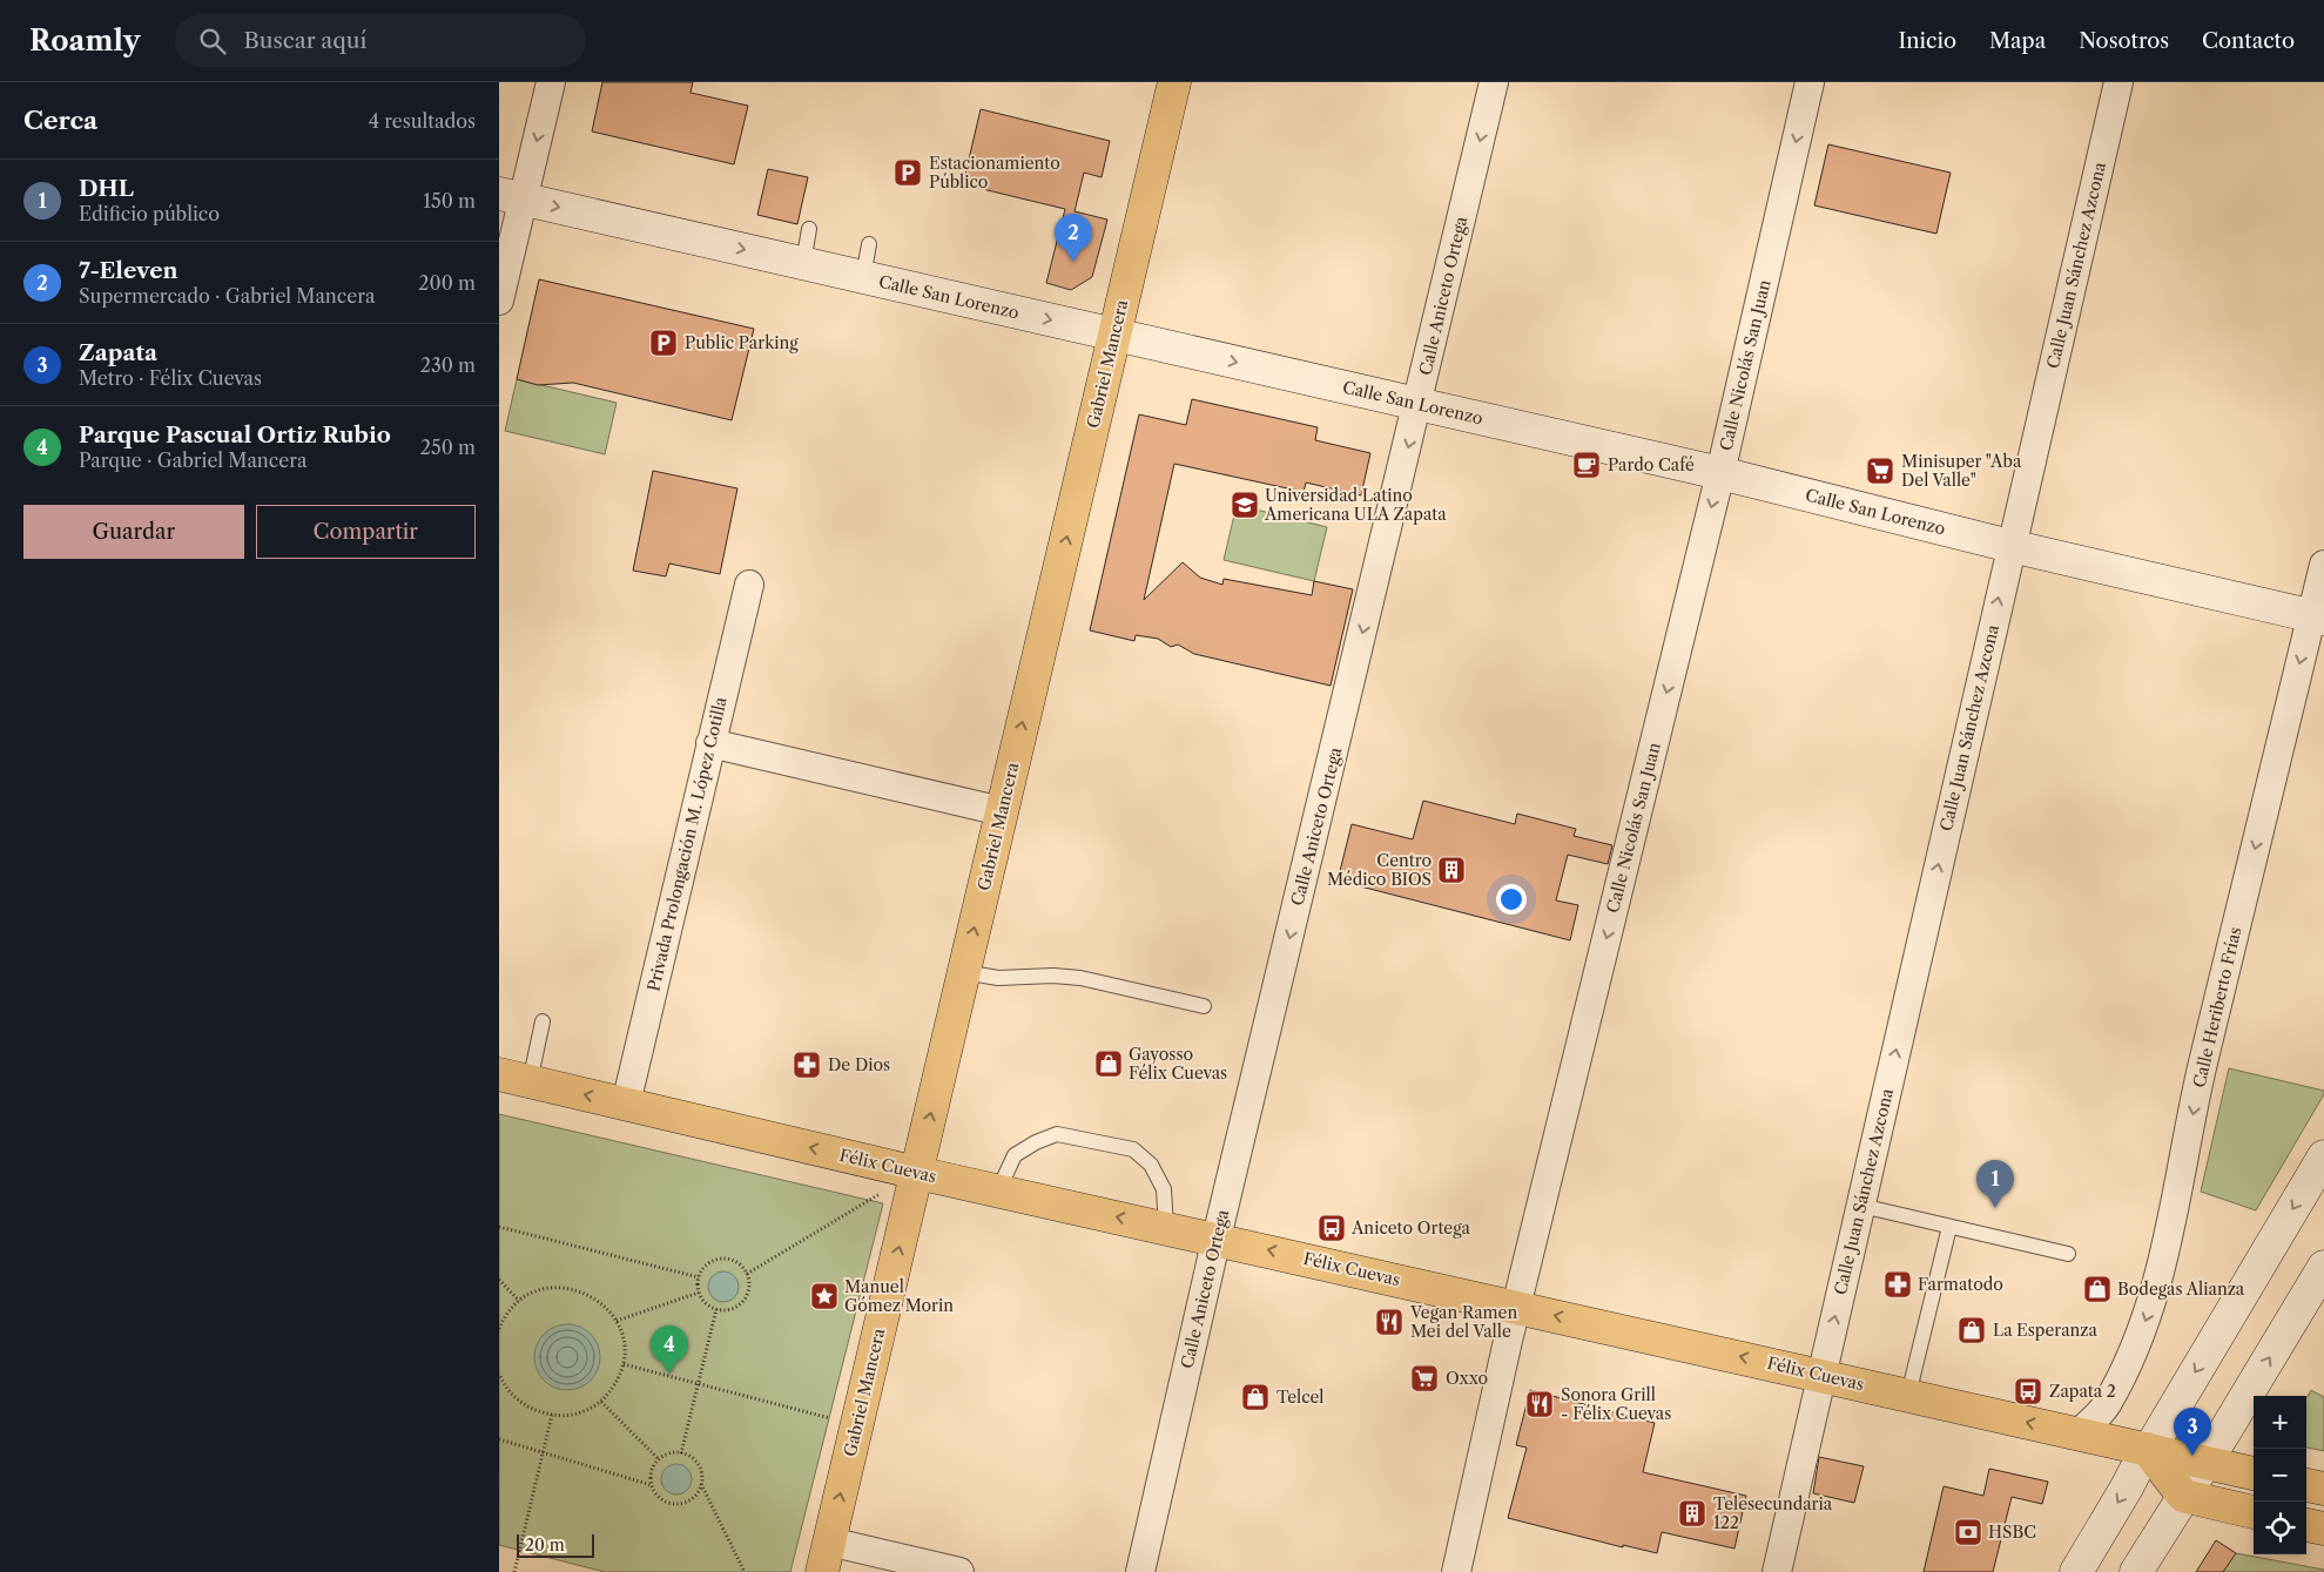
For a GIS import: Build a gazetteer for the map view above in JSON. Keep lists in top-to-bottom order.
{
  "streets": {
    "main road": ["Gabriel Mancera", "Félix Cuevas"],
    "street": [
      "Calle Juan Sánchez Azcona",
      "Calle Aniceto Ortega",
      "Calle San Lorenzo",
      "Calle Nicolás San Juan",
      "Privada Prolongación M. López Cotilla",
      "Calle Heriberto Frías"
    ]
  },
  "crossings": [
    ["Calle Juan Sánchez Azcona", "Calle San Lorenzo"],
    ["Calle Juan Sánchez Azcona", "Félix Cuevas"],
    ["Calle Aniceto Ortega", "Calle San Lorenzo"],
    ["Calle Aniceto Ortega", "Félix Cuevas"],
    ["Calle San Lorenzo", "Gabriel Mancera"],
    ["Calle San Lorenzo", "Calle Nicolás San Juan"],
    ["Calle San Lorenzo", "Calle Heriberto Frías"],
    ["Gabriel Mancera", "Félix Cuevas"],
    ["Calle Nicolás San Juan", "Félix Cuevas"],
    ["Privada Prolongación M. López Cotilla", "Félix Cuevas"],
    ["Calle Heriberto Frías", "Félix Cuevas"]
  ],
  "one_way": [
    "Calle Juan Sánchez Azcona",
    "Calle Aniceto Ortega",
    "Calle San Lorenzo",
    "Gabriel Mancera",
    "Calle Nicolás San Juan",
    "Félix Cuevas"
  ],
  "places": {
    "parking": ["Estacionamiento Público", "Public Parking"],
    "cafe": ["Pardo Café"],
    "supermarket": ["Minisuper \"Aba Del Valle\"", "Oxxo"],
    "school or university": ["Universidad Latino Americana ULA Zapata"],
    "building": ["Centro Médico BIOS", "Telesecundaria 122"],
    "shop": [
      "Gayosso Félix Cuevas",
      "Bodegas Alianza",
      "La Esperanza",
      "Telcel"
    ],
    "pharmacy": ["De Dios", "Farmatodo"],
    "bus stop": ["Aniceto Ortega", "Zapata 2"],
    "place": ["Manuel Gómez Morin"],
    "restaurant": ["Vegan Ramen Mei del Valle", "Sonora Grill - Félix Cuevas"],
    "bank": ["HSBC"]
  },
  "scale_bar": "20 m",
  "page": {
    "header": "Roamly",
    "search": "Buscar aquí",
    "nav": [
      "Inicio",
      "Mapa",
      "Nosotros",
      "Contacto"
    ],
    "heading": ["Cerca", "4 resultados"],
    "list": [
      {
        "mark": "1",
        "name": "DHL",
        "note": "Edificio público",
        "value": "150 m"
      },
      {
        "mark": "2",
        "name": "7-Eleven",
        "note": "Supermercado · Gabriel Mancera",
        "value": "200 m"
      },
      {
        "mark": "3",
        "name": "Zapata",
        "note": "Metro · Félix Cuevas",
        "value": "230 m"
      },
      {
        "mark": "4",
        "name": "Parque Pascual Ortiz Rubio",
        "note": "Parque · Gabriel Mancera",
        "value": "250 m"
      }
    ],
    "pins": [
      "2",
      "1",
      "4",
      "3"
    ],
    "buttons": ["Guardar", "Compartir"],
    "map_buttons": ["+", "−"],
    "scale": "20 m"
  }
}
